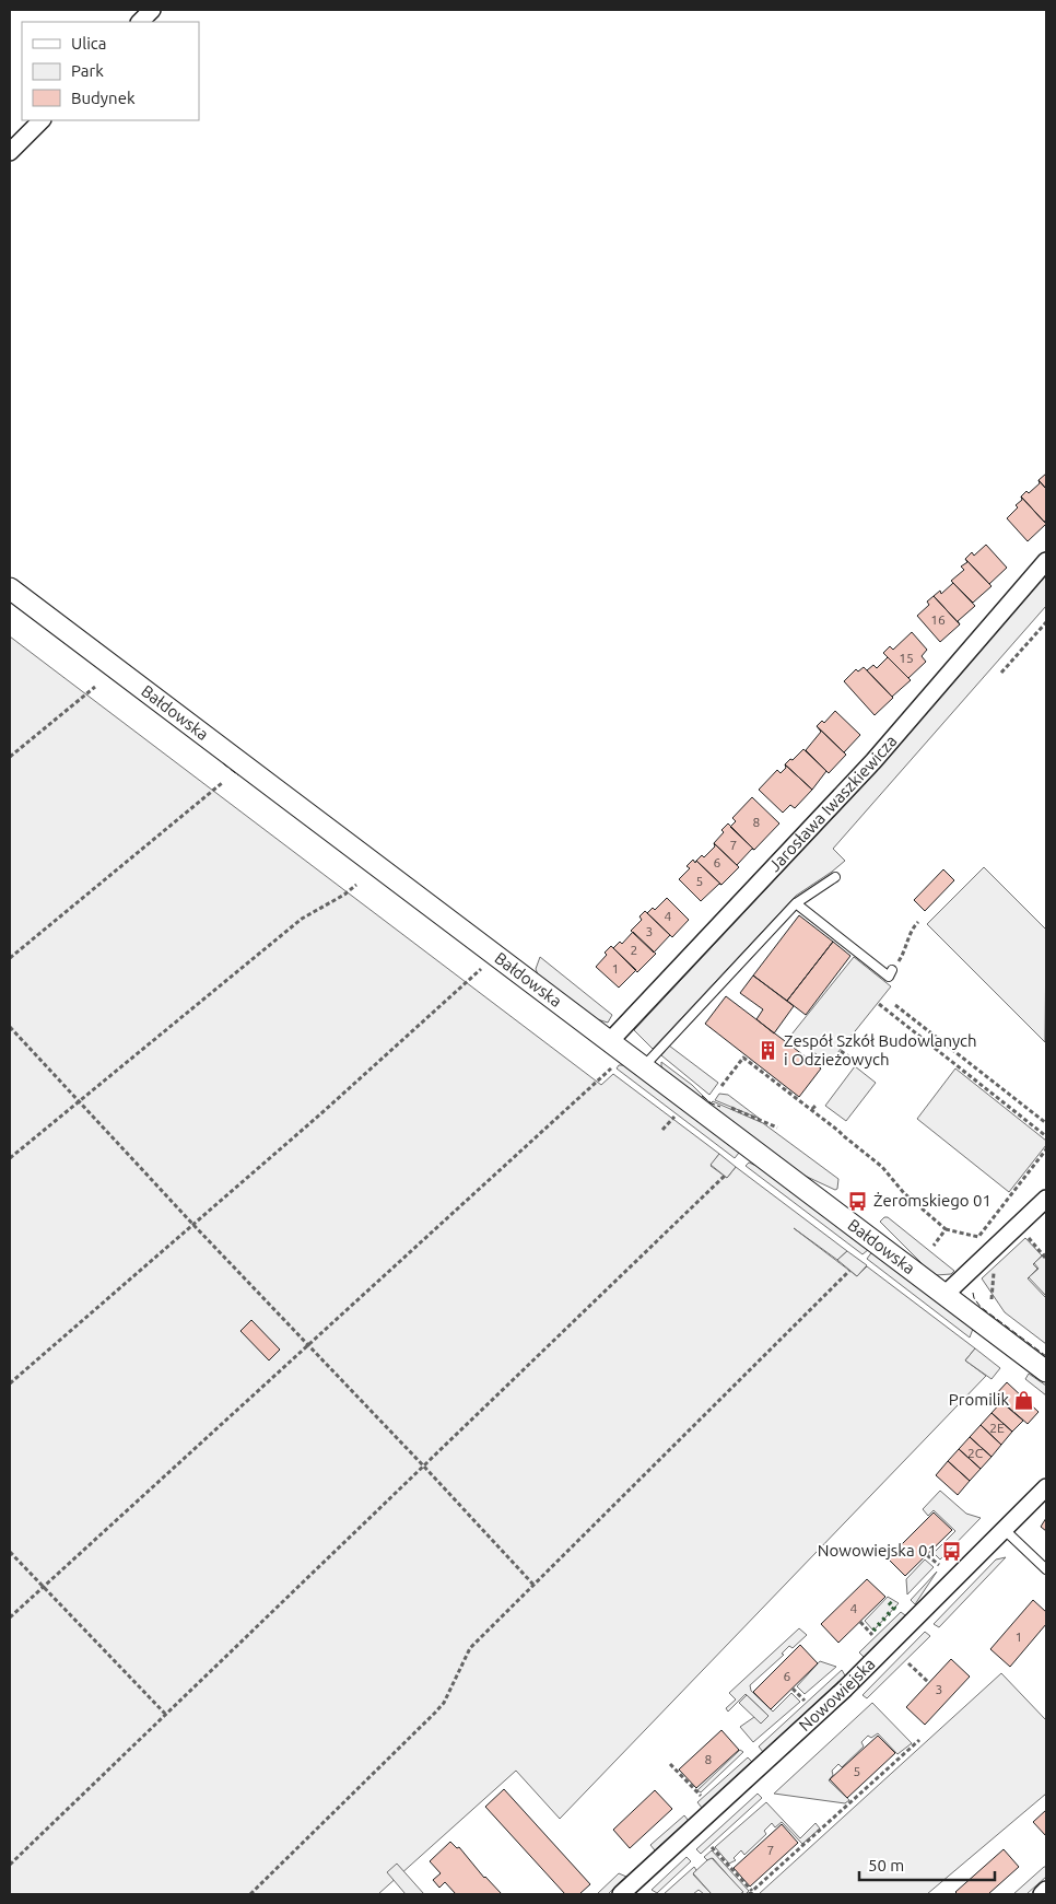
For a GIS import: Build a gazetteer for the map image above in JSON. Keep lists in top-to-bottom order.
{
  "streets": {
    "street": ["Bałdowska", "Jarosława Iwaszkiewicza", "Nowowiejska"]
  },
  "crossings": [
    ["Bałdowska", "Jarosława Iwaszkiewicza"]
  ],
  "places": {
    "building": ["Zespół Szkół Budowlanych i Odzieżowych"],
    "bus stop": ["Żeromskiego 01", "Nowowiejska 01"],
    "shop": ["Promilik"]
  },
  "house_numbers": [
    "16",
    "15",
    "8",
    "7",
    "6",
    "5",
    "4",
    "3",
    "2",
    "1",
    "2E",
    "2C",
    "4",
    "1",
    "6",
    "3",
    "8",
    "5",
    "7"
  ],
  "legend": ["Ulica", "Park", "Budynek"],
  "scale_bar": "50 m"
}
